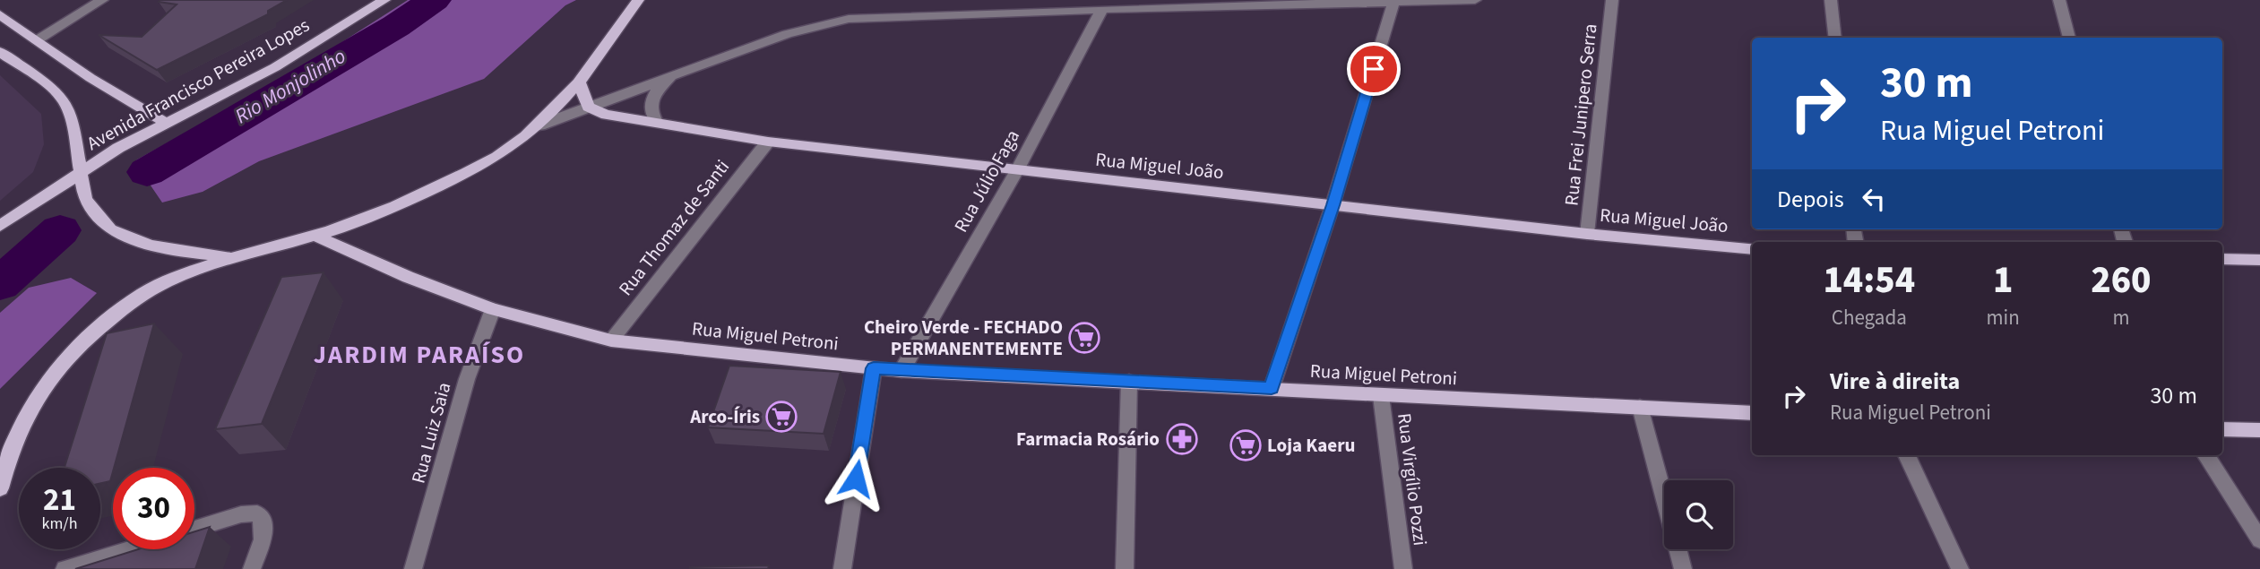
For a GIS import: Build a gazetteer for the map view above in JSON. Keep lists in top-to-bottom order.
{
  "streets": {
    "main road": ["Avenida Francisco Pereira Lopes", "Rua Miguel João", "Rua Miguel Petroni"],
    "street": [
      "Rua Frei Junipero Serra",
      "Rua Júlio Faga",
      "Rua Thomaz de Santi",
      "Rua Luiz Saia",
      "Rua Virgílio Pozzi"
    ]
  },
  "crossings": [
    ["Rua Frei Junipero Serra", "Rua Miguel João"],
    ["Rua Miguel João", "Rua Júlio Faga"],
    ["Rua Miguel João", "Rua Thomaz de Santi"],
    ["Rua Júlio Faga", "Rua Miguel Petroni"],
    ["Rua Thomaz de Santi", "Rua Miguel Petroni"],
    ["Rua Miguel Petroni", "Rua Luiz Saia"],
    ["Rua Miguel Petroni", "Rua Virgílio Pozzi"]
  ],
  "districts": ["JARDIM PARAÍSO"],
  "water": ["Rio Monjolinho"],
  "places": {
    "supermarket": ["Cheiro Verde - FECHADO PERMANENTEMENTE", "Arco-Íris", "Loja Kaeru"],
    "pharmacy": ["Farmacia Rosário"]
  },
  "page": {
    "turn": ["30 m", "Rua Miguel Petroni"],
    "then": "Depois",
    "eta": [
      "14:54",
      "Chegada",
      "1",
      "min",
      "260",
      "m"
    ],
    "list": [
      {
        "name": "Vire à direita",
        "note": "Rua Miguel Petroni",
        "value": "30 m"
      }
    ],
    "speed": "21 km/h",
    "limit": "30"
  }
}
